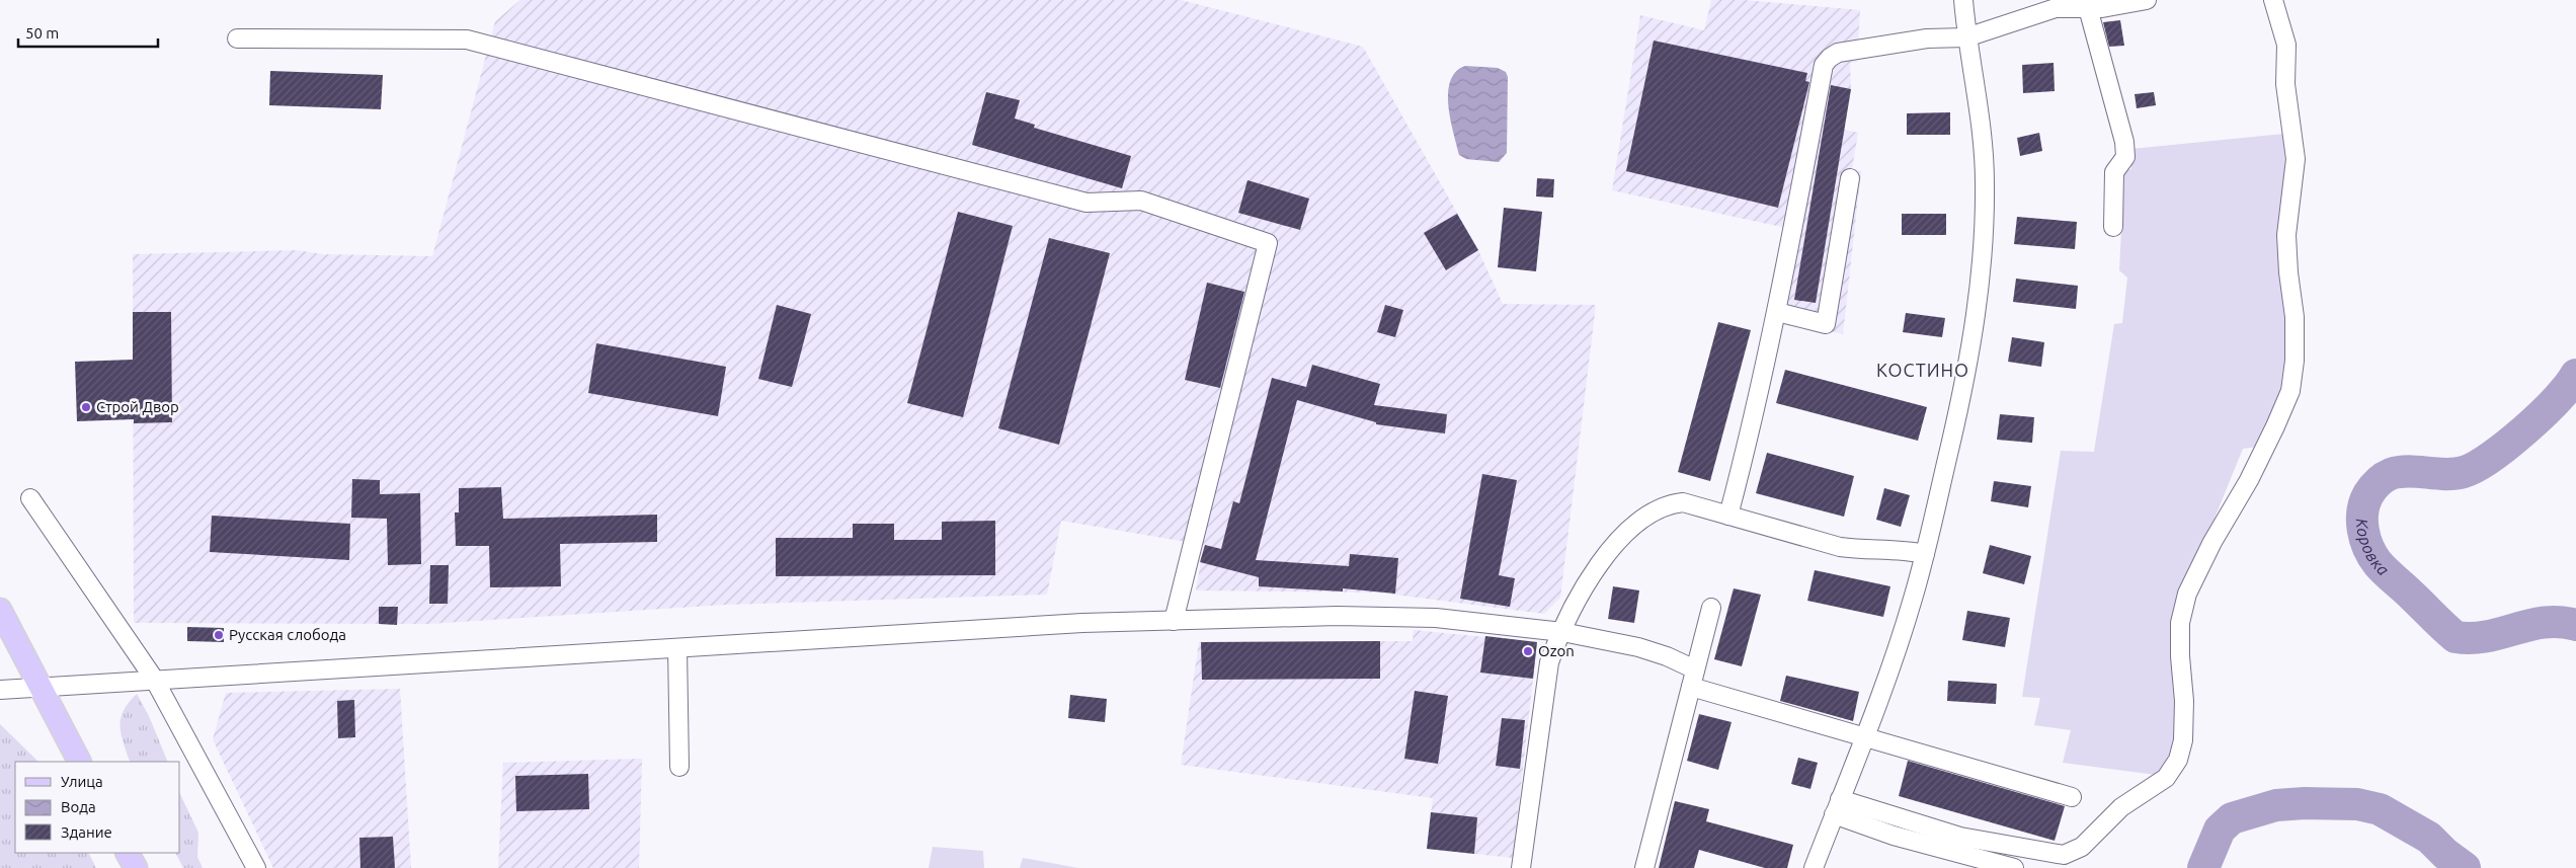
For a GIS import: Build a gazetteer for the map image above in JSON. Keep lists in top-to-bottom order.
{
  "districts": ["КОСТИНО"],
  "water": ["Коровка"],
  "places": ["Строй Двор", "Русская слобода", "Ozon"],
  "legend": ["Улица", "Вода", "Здание"],
  "scale_bar": "50 m"
}
